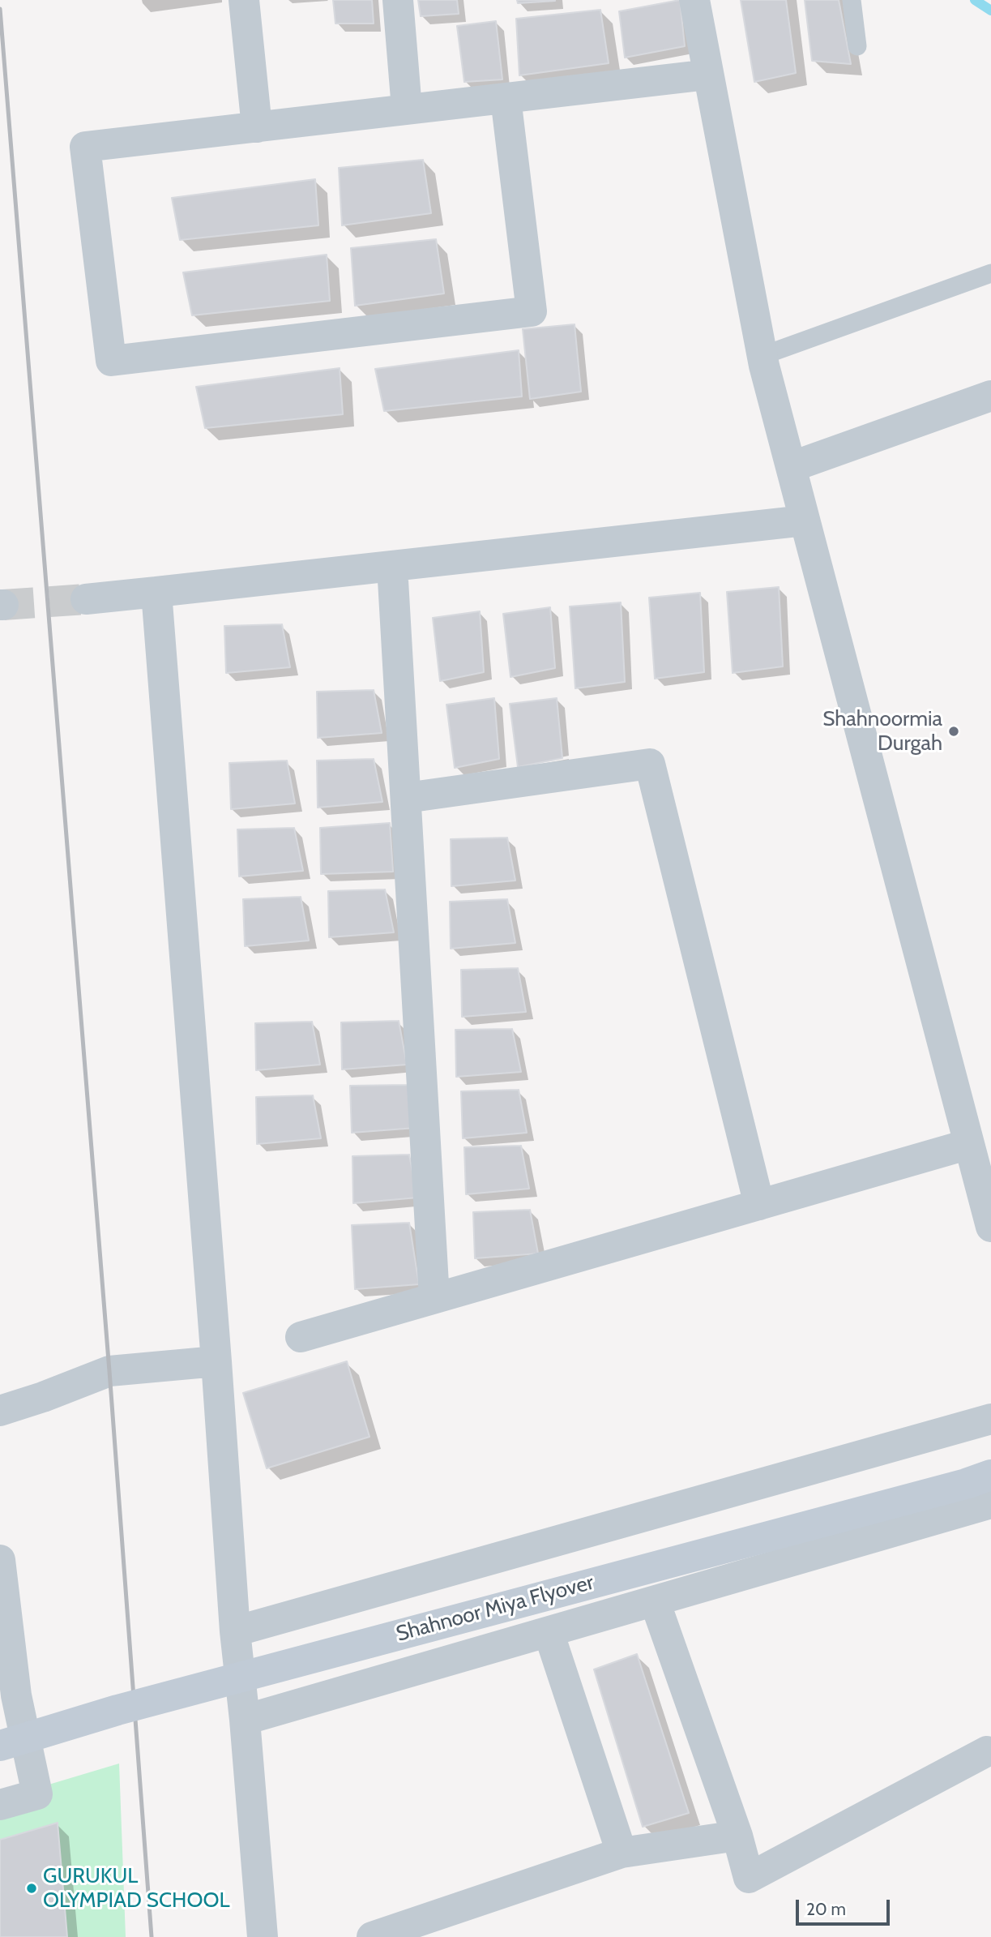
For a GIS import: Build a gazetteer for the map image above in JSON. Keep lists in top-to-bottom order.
{
  "streets": {
    "main road": ["Shahnoor Miya Flyover"]
  },
  "places": ["Shahnoormia Durgah", "GURUKUL OLYMPIAD SCHOOL"],
  "scale_bar": "20 m"
}
